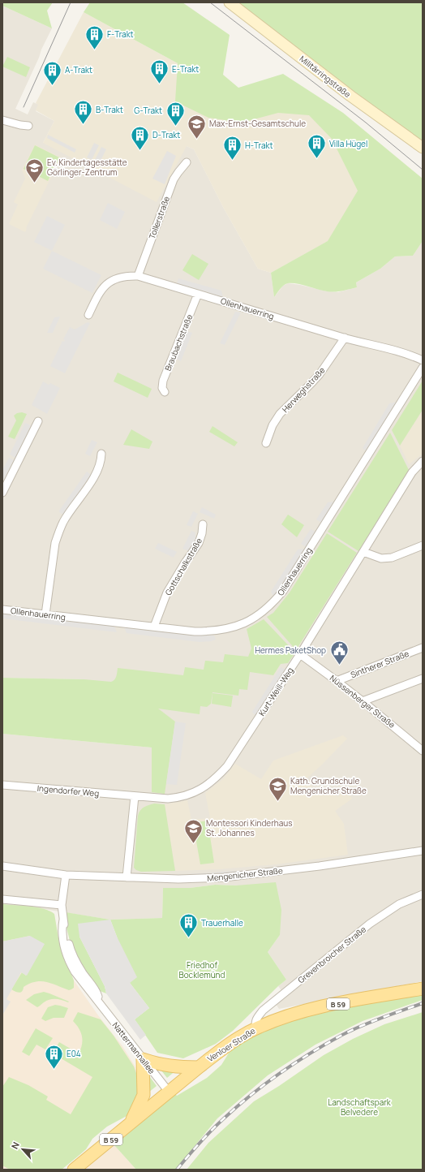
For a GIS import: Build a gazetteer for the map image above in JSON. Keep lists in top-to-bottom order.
{
  "streets": {
    "main road": ["Militärringstraße", "B 59", "Venloer Straße"],
    "street": [
      "Tollerstraße",
      "Ollenhauerring",
      "Braubachstraße",
      "Herweghstraße",
      "Gottschalkstraße",
      "Sintherer Straße",
      "Kurt-Weill-Weg",
      "Nüssenberger Straße",
      "Ingendorfer Weg",
      "Mengenicher Straße",
      "Grevenbroicher Straße",
      "Nattermannallee"
    ]
  },
  "crossings": [
    ["Tollerstraße", "Ollenhauerring"],
    ["Ollenhauerring", "Braubachstraße"],
    ["Ollenhauerring", "Herweghstraße"],
    ["Ollenhauerring", "Gottschalkstraße"],
    ["Sintherer Straße", "Nüssenberger Straße"],
    ["Kurt-Weill-Weg", "Nüssenberger Straße"],
    ["Kurt-Weill-Weg", "Ingendorfer Weg"],
    ["Mengenicher Straße", "Nattermannallee"],
    ["Grevenbroicher Straße", "Venloer Straße"],
    ["Venloer Straße", "Nattermannallee"]
  ],
  "parks": ["Friedhof Bocklemünd", "Landschaftspark Belvedere"],
  "places": {
    "building": [
      "F-Trakt",
      "E-Trakt",
      "A-Trakt",
      "B-Trakt",
      "G-Trakt",
      "D-Trakt",
      "Villa Hügel",
      "H-Trakt",
      "Trauerhalle",
      "E04"
    ],
    "school or university": [
      "Max-Ernst-Gesamtschule",
      "Ev. Kindertagesstätte Görlinger-Zentrum",
      "Kath. Grundschule Mengenicher Straße",
      "Montessori Kinderhaus St. Johannes"
    ],
    "public building": ["Hermes PaketShop"]
  },
  "north": "top left"
}
